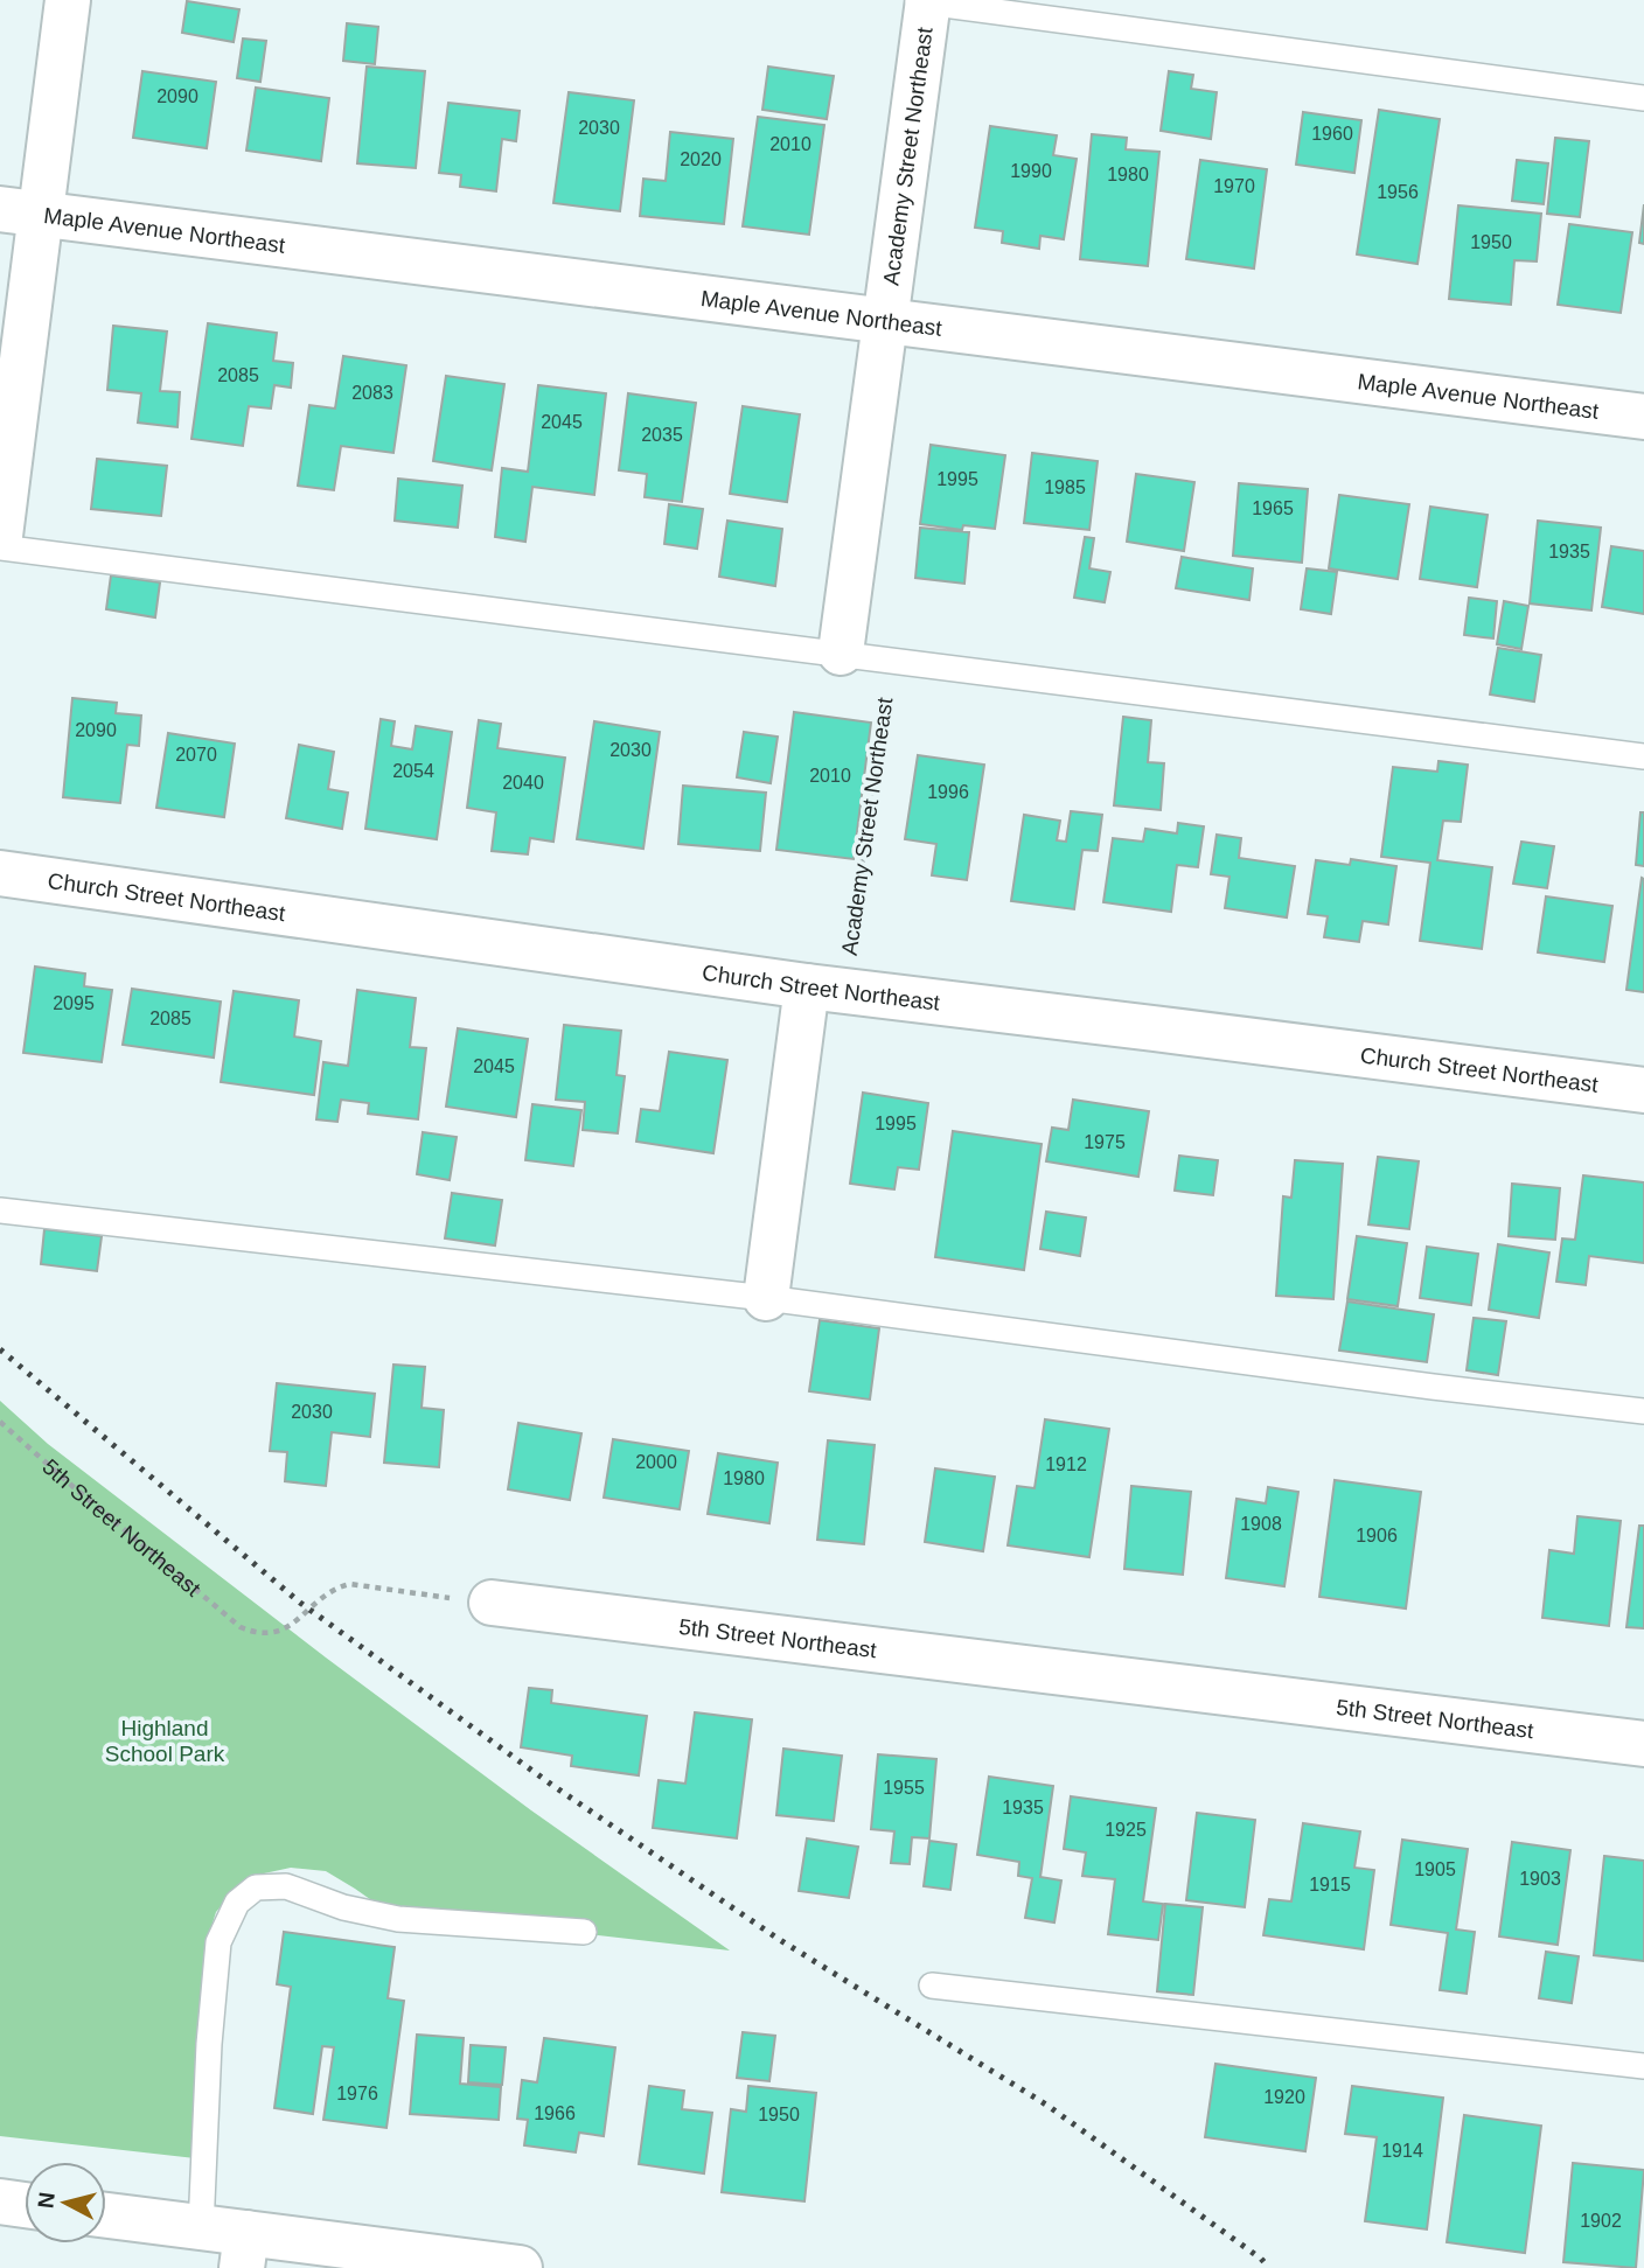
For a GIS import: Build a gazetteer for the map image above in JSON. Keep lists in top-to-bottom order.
{
  "streets": {
    "street": [
      "Academy Street Northeast",
      "Maple Avenue Northeast",
      "Church Street Northeast",
      "5th Street Northeast"
    ]
  },
  "crossings": [
    ["Academy Street Northeast", "Maple Avenue Northeast"],
    ["Academy Street Northeast", "Church Street Northeast"]
  ],
  "parks": ["Highland School Park"],
  "house_numbers": [
    "2090",
    "2030",
    "1960",
    "2010",
    "2020",
    "1990",
    "1980",
    "1970",
    "1956",
    "1950",
    "2085",
    "2083",
    "2045",
    "2035",
    "1995",
    "1985",
    "1965",
    "1935",
    "2090",
    "2030",
    "2070",
    "2054",
    "2010",
    "2040",
    "1996",
    "2095",
    "2085",
    "2045",
    "1995",
    "1975",
    "2030",
    "2000",
    "1912",
    "1980",
    "1908",
    "1906",
    "1955",
    "1935",
    "1925",
    "1905",
    "1903",
    "1915",
    "1976",
    "1920",
    "1966",
    "1950",
    "1914",
    "1902"
  ],
  "north": "left"
}
